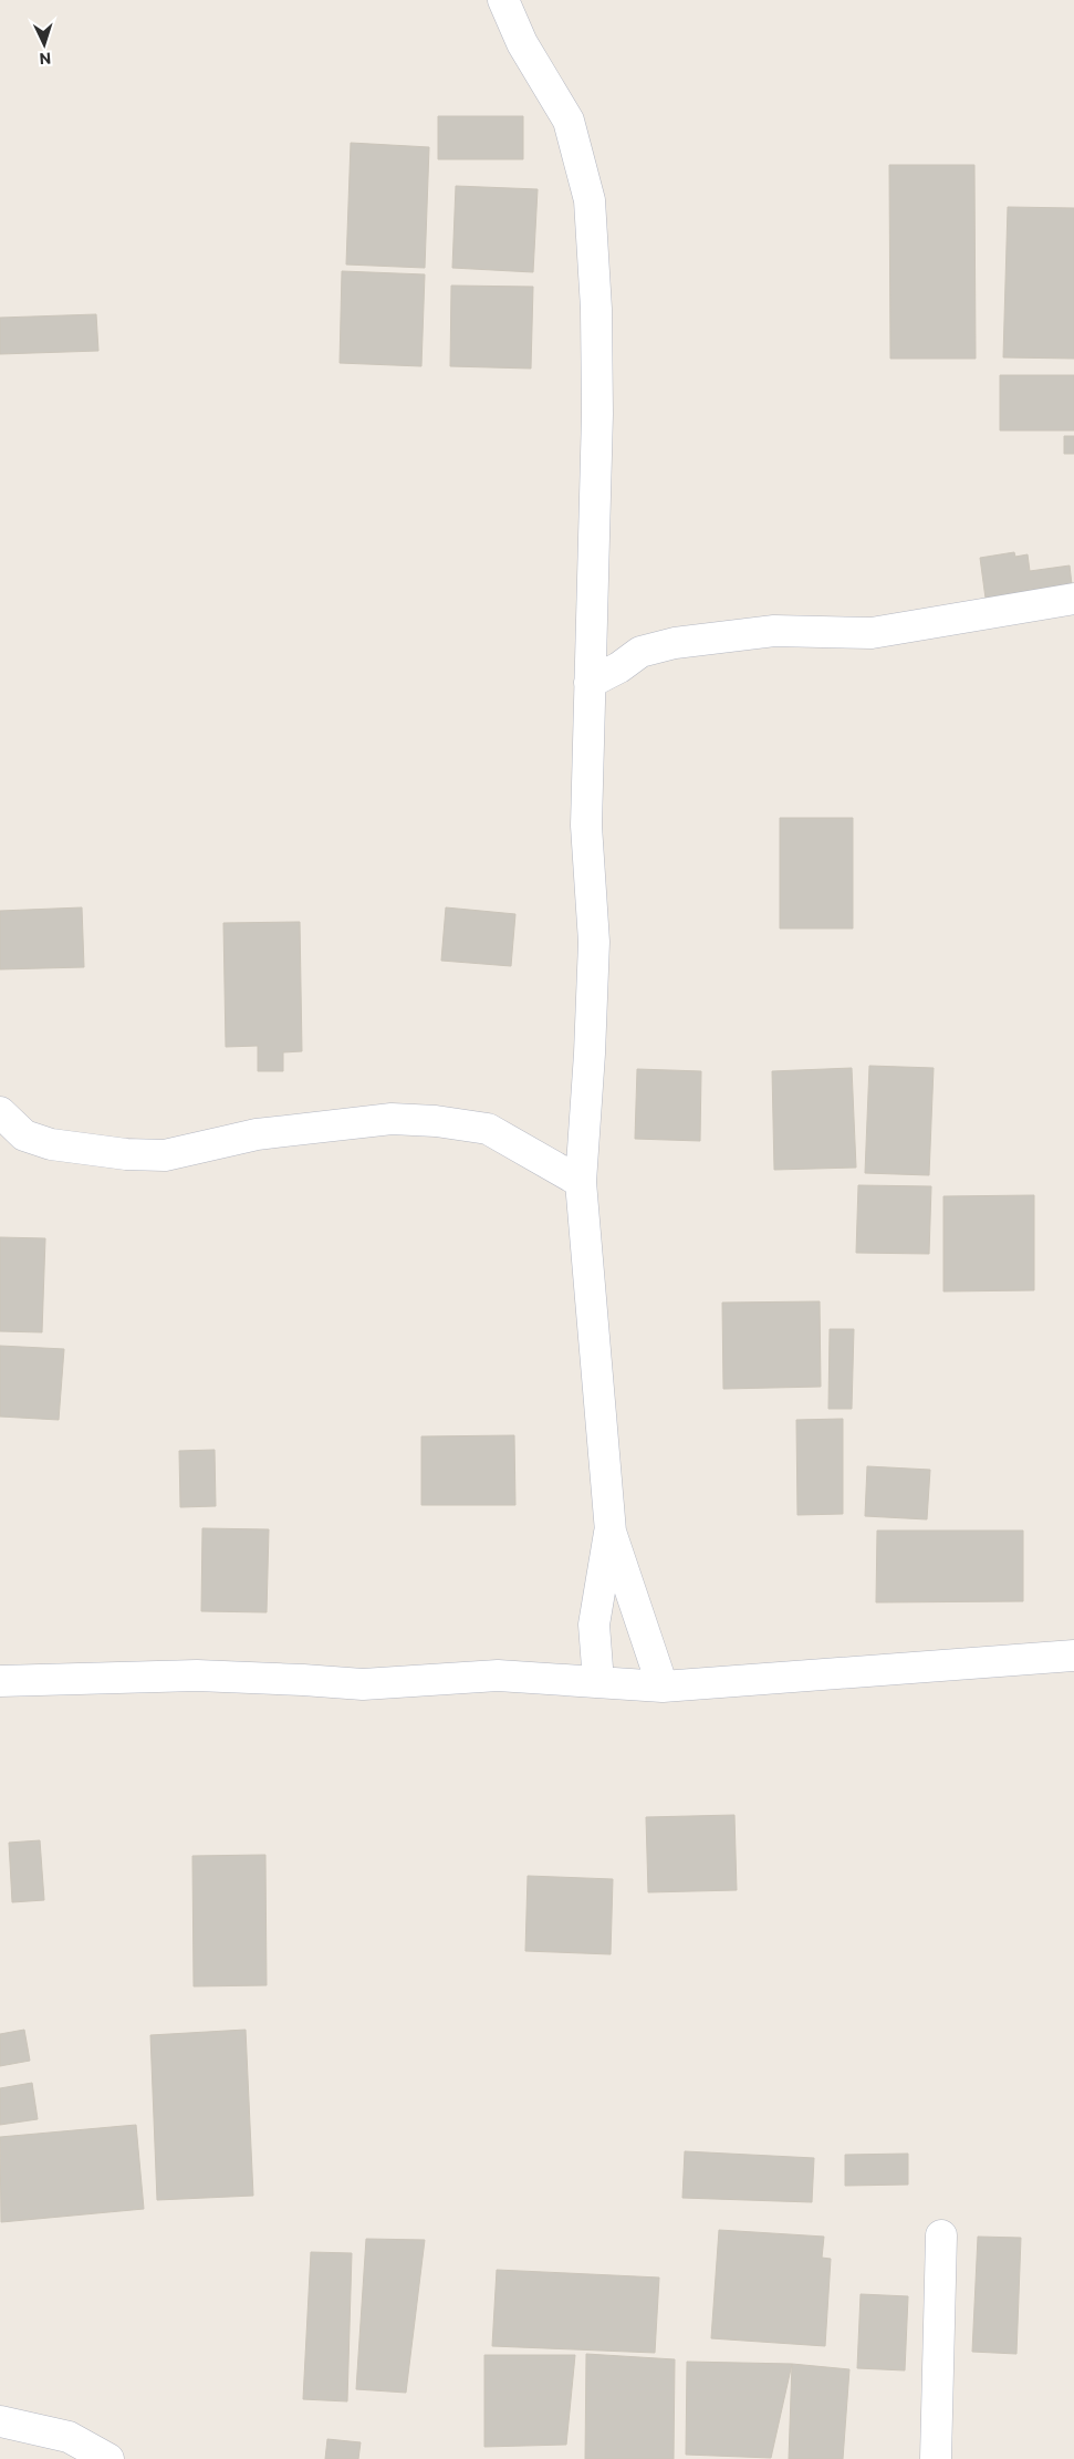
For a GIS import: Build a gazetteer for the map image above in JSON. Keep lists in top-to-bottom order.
{
  "north": "bottom"
}
